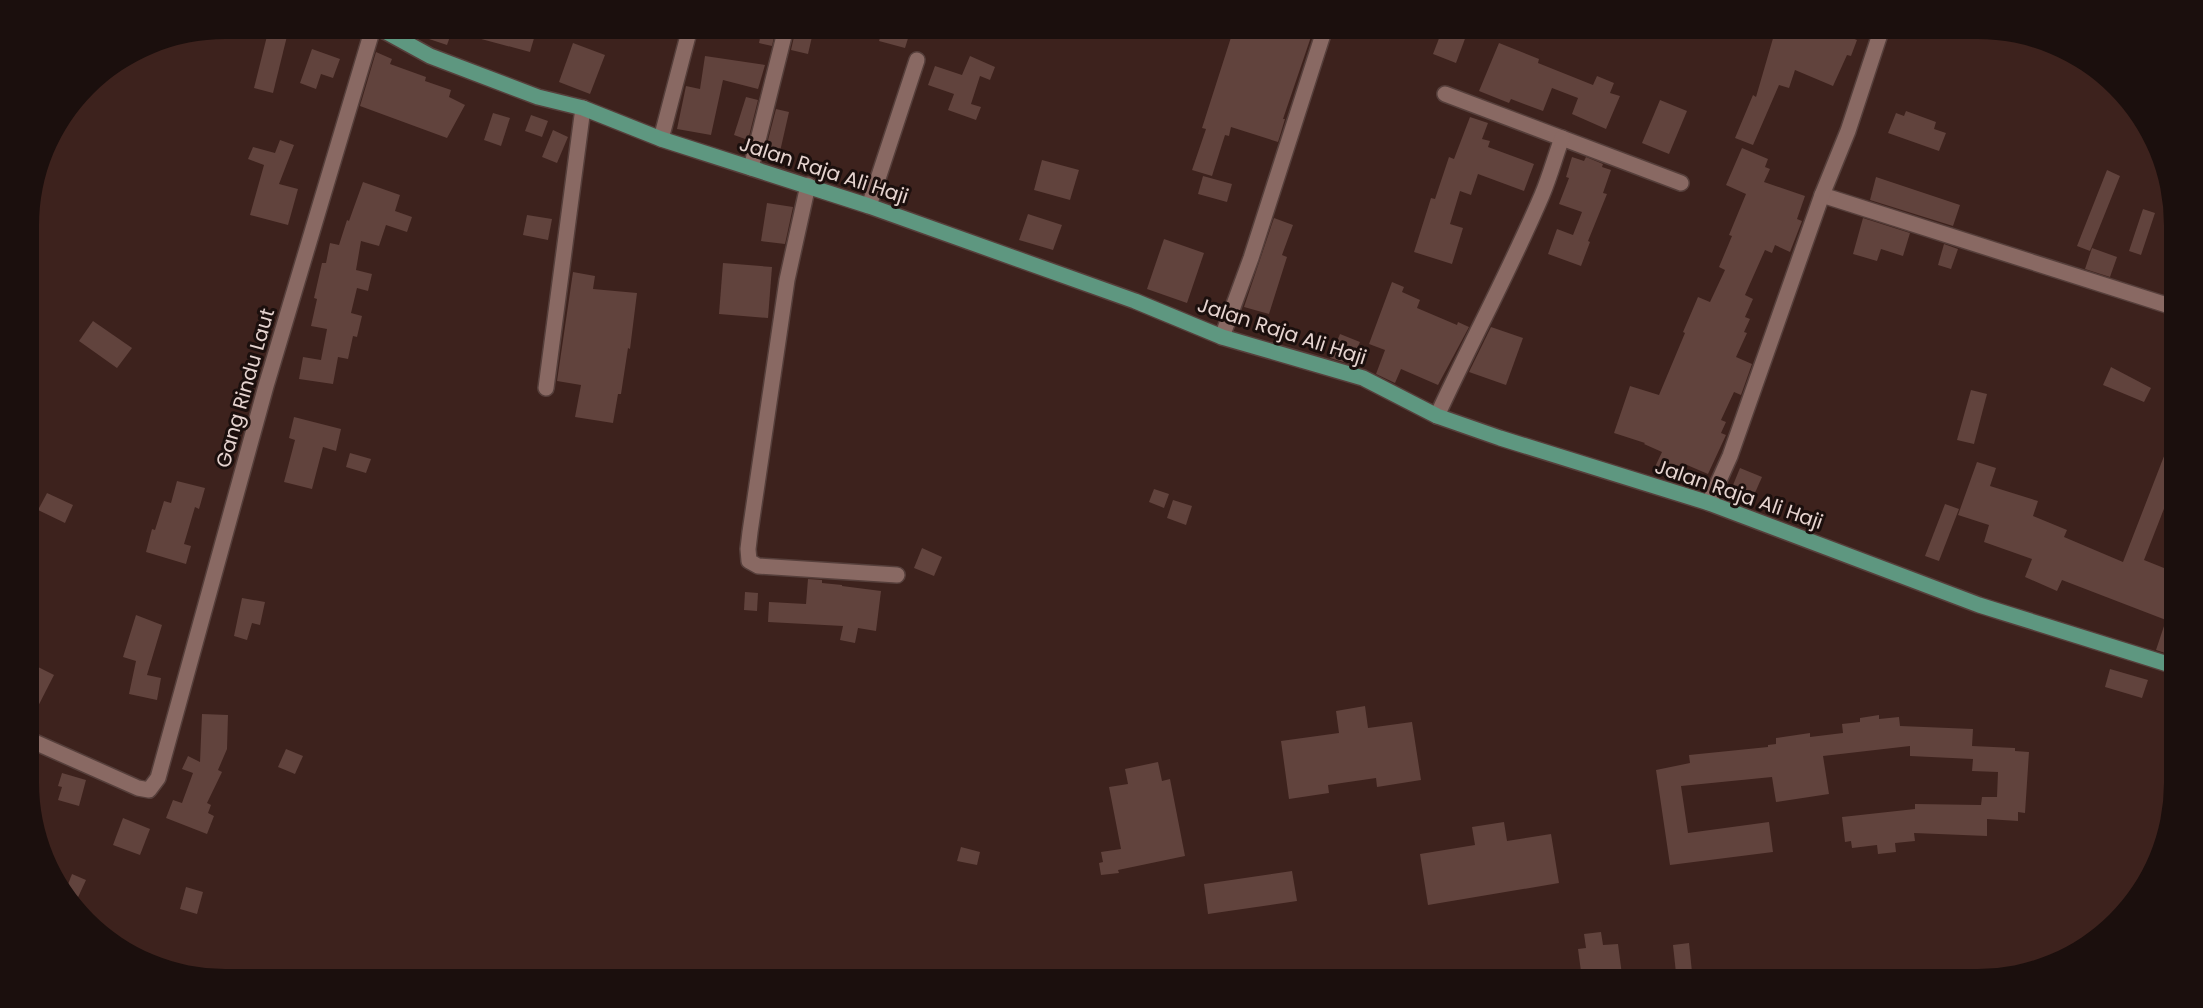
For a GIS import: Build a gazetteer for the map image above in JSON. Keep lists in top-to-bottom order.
{
  "streets": {
    "main road": ["Jalan Raja Ali Haji"],
    "street": ["Gang Rindu Laut"]
  }
}
